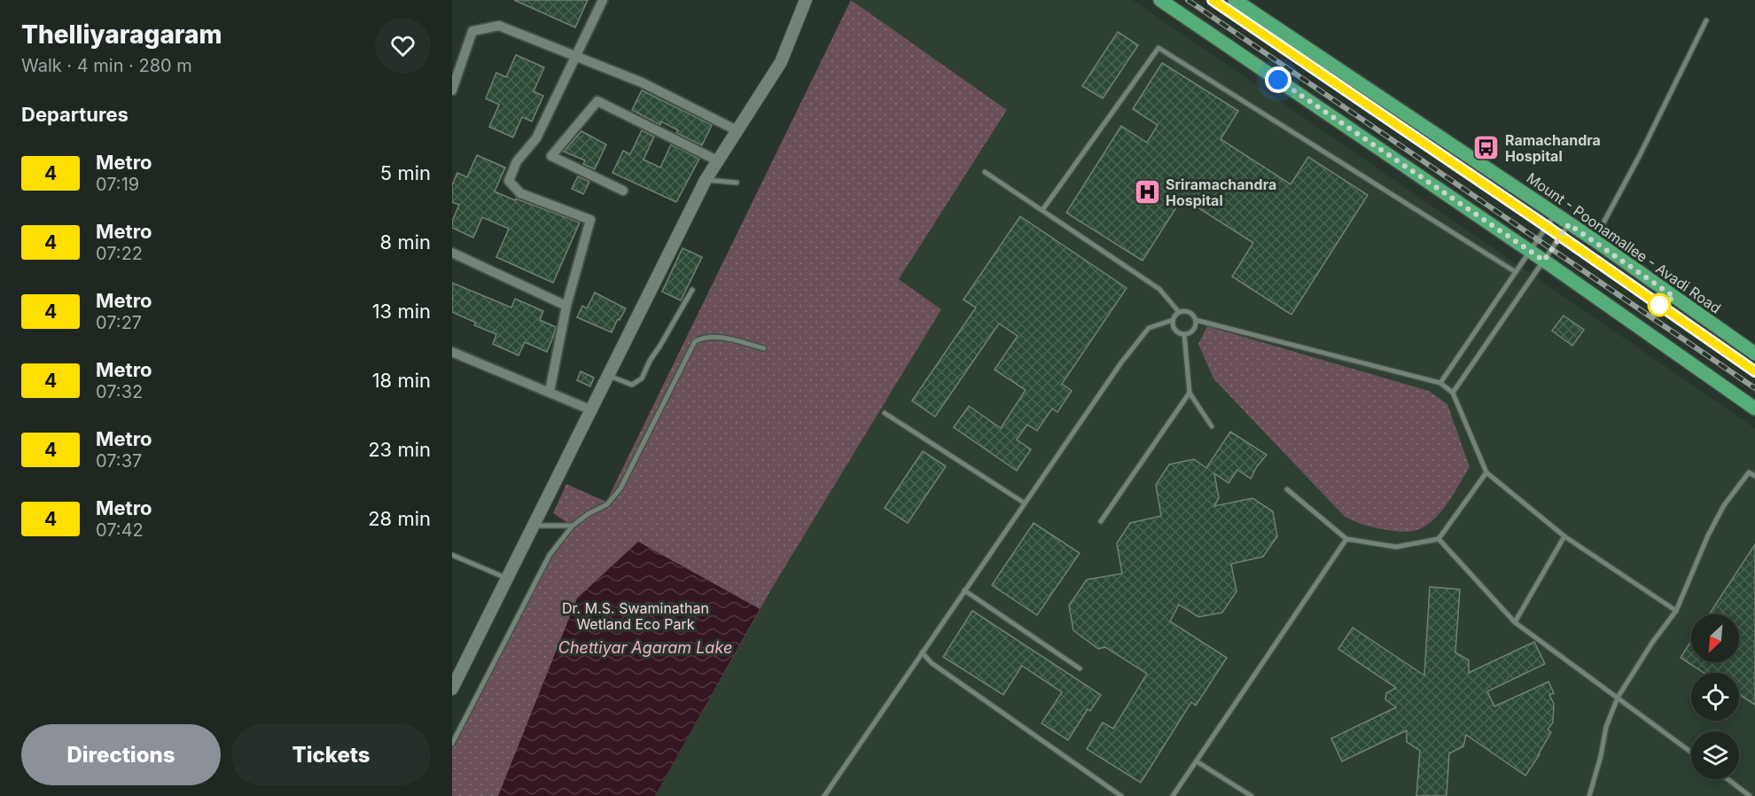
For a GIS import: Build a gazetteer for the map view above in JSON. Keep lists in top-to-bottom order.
{
  "streets": {
    "main road": ["Mount - Poonamallee - Avadi Road"]
  },
  "water": ["Chettiyar Agaram Lake"],
  "parks": ["Dr. M.S. Swaminathan Wetland Eco Park"],
  "places": {
    "bus stop": ["Ramachandra Hospital"],
    "hospital": ["Sriramachandra Hospital"]
  },
  "lines": ["metro line 4"],
  "north": "bottom left",
  "page": {
    "heading": [
      ["Thelliyaragaram", "Walk · 4 min · 280 m"],
      "Departures"
    ],
    "list": [
      {
        "mark": "4",
        "name": "Metro",
        "note": "07:19",
        "value": "5 min"
      },
      {
        "mark": "4",
        "name": "Metro",
        "note": "07:22",
        "value": "8 min"
      },
      {
        "mark": "4",
        "name": "Metro",
        "note": "07:27",
        "value": "13 min"
      },
      {
        "mark": "4",
        "name": "Metro",
        "note": "07:32",
        "value": "18 min"
      },
      {
        "mark": "4",
        "name": "Metro",
        "note": "07:37",
        "value": "23 min"
      },
      {
        "mark": "4",
        "name": "Metro",
        "note": "07:42",
        "value": "28 min"
      }
    ],
    "buttons": ["Directions", "Tickets"]
  }
}
